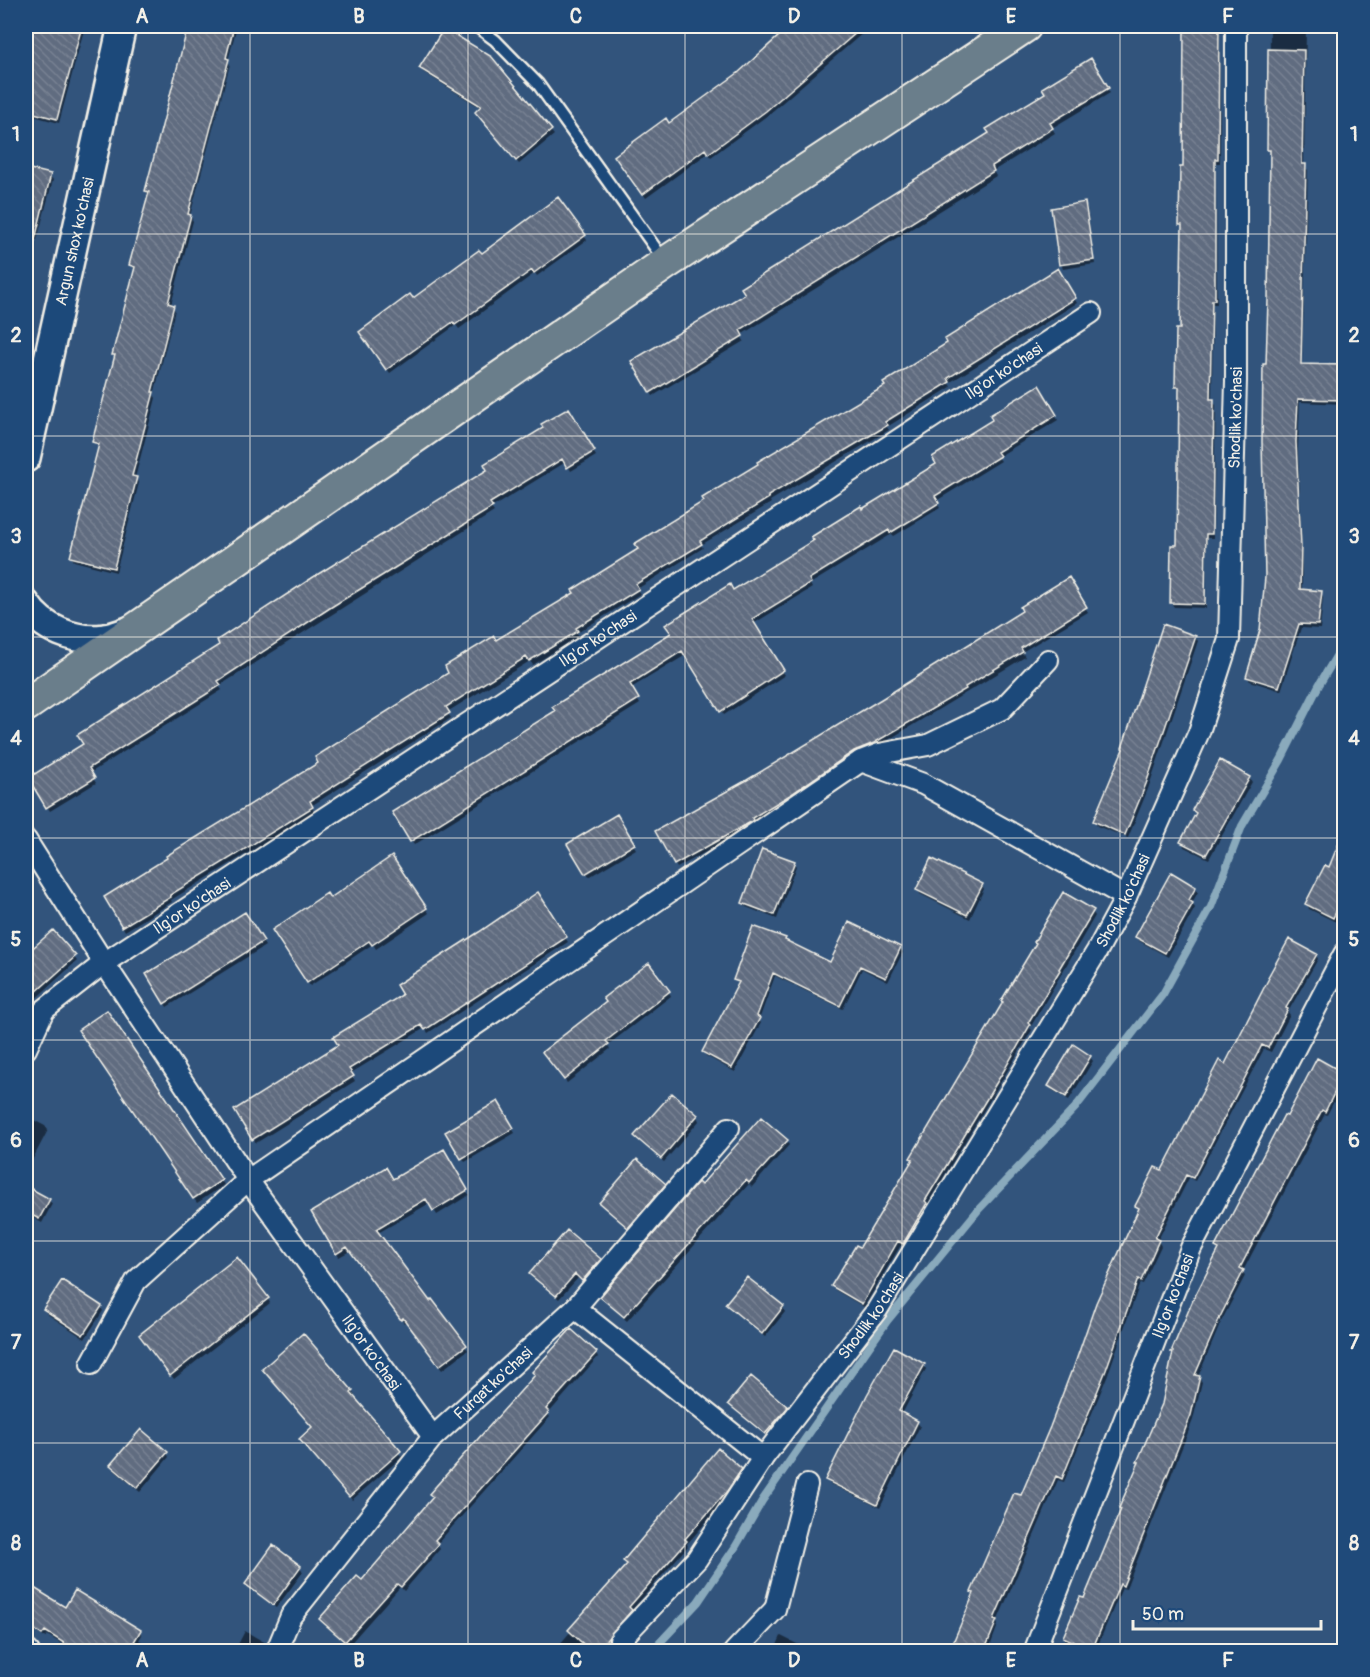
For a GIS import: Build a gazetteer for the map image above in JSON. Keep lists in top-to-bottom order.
{
  "streets": {
    "street": [
      "Argun shox ko'chasi",
      "Ilg'or ko'chasi",
      "Shodlik ko'chasi",
      "Furqat ko'chasi"
    ]
  },
  "crossings": [
    ["Ilg'or ko'chasi", "Furqat ko'chasi"]
  ],
  "scale_bar": "50 m",
  "grid": {
    "columns": [
      "A",
      "B",
      "C",
      "D",
      "E",
      "F"
    ],
    "rows": [
      "1",
      "2",
      "3",
      "4",
      "5",
      "6",
      "7",
      "8"
    ]
  }
}
